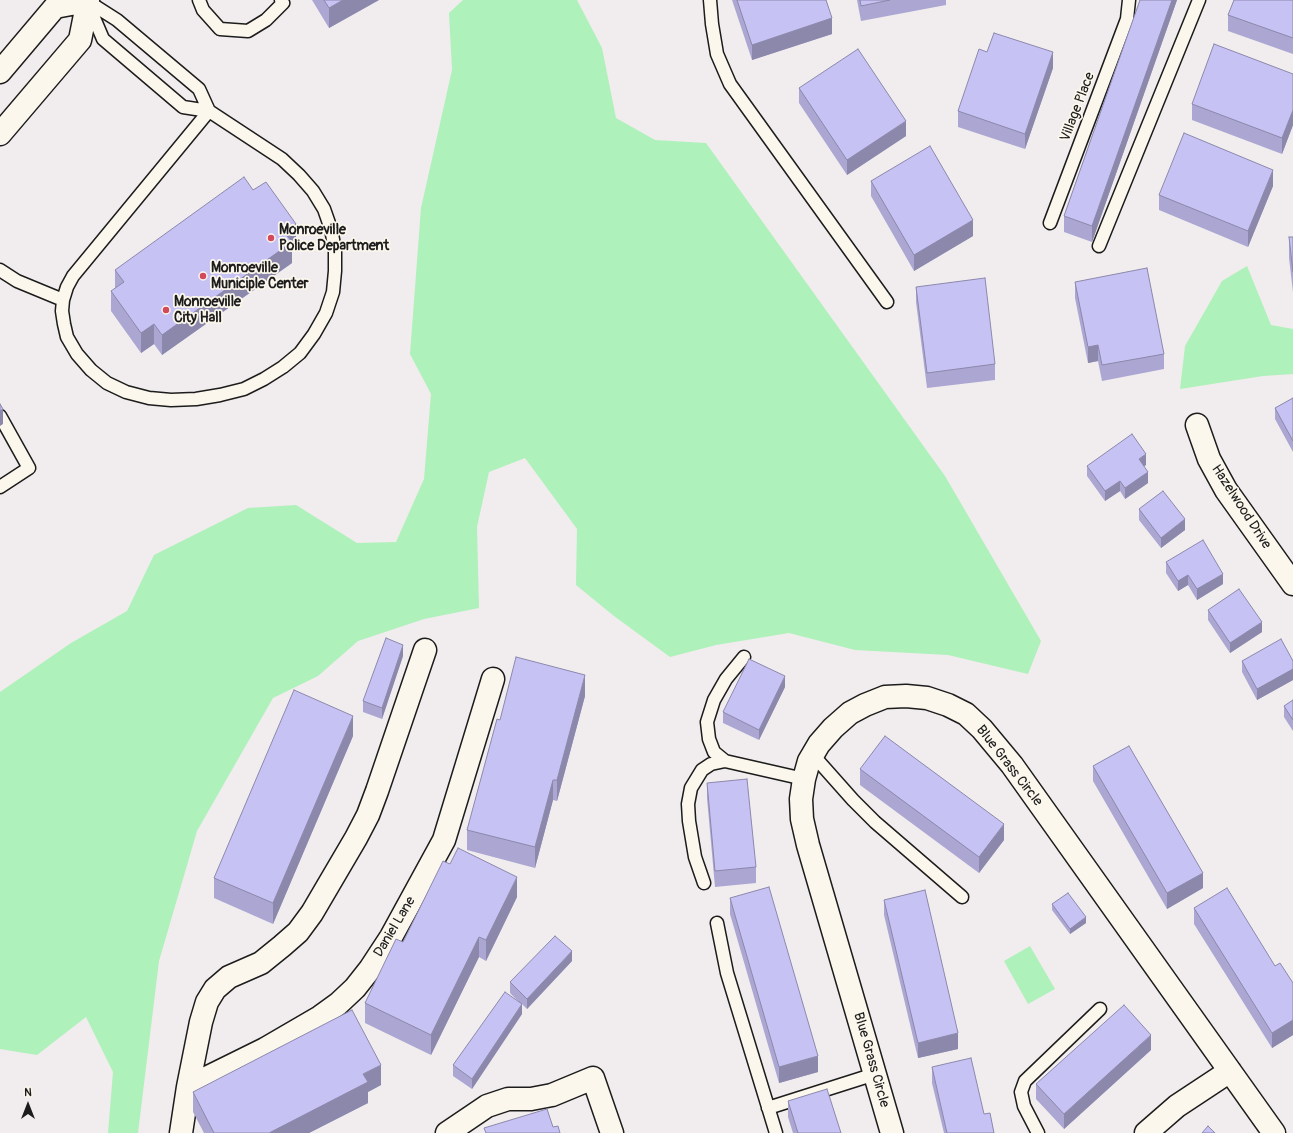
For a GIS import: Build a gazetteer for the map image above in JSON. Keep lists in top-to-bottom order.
{
  "streets": {
    "street": ["Hazelwood Drive", "Blue Grass Circle", "Daniel Lane"],
    "lane": ["Village Place"]
  },
  "places": ["Monroeville Police Department", "Monroeville Municiple Center", "Monroeville City Hall"],
  "north": "top"
}
